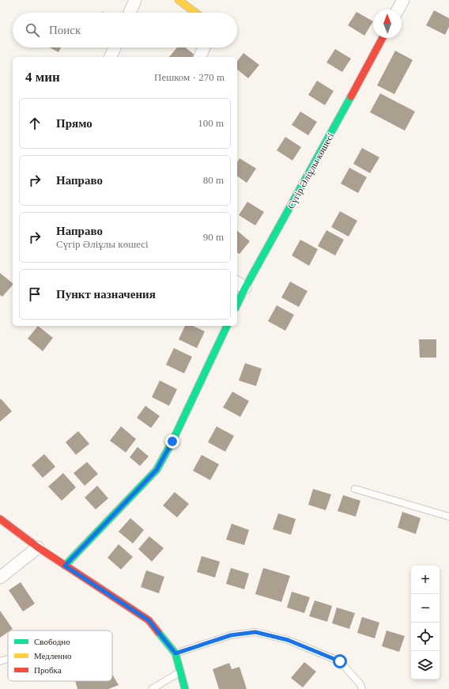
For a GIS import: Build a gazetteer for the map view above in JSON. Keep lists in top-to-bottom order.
{
  "streets": {
    "street": ["Сүгір Әліұлы көшесі"]
  },
  "legend": ["Свободно", "Медленно", "Пробка"],
  "north": "top",
  "page": {
    "search": "Поиск",
    "heading": ["4 мин", "Пешком · 270 m"],
    "list": [
      ["Прямо", "100 m"],
      ["Направо", "80 m"],
      ["Направо", "Сүгір Әліұлы көшесі", "90 m"],
      "Пункт назначения"
    ],
    "map_buttons": ["+", "−"]
  }
}
